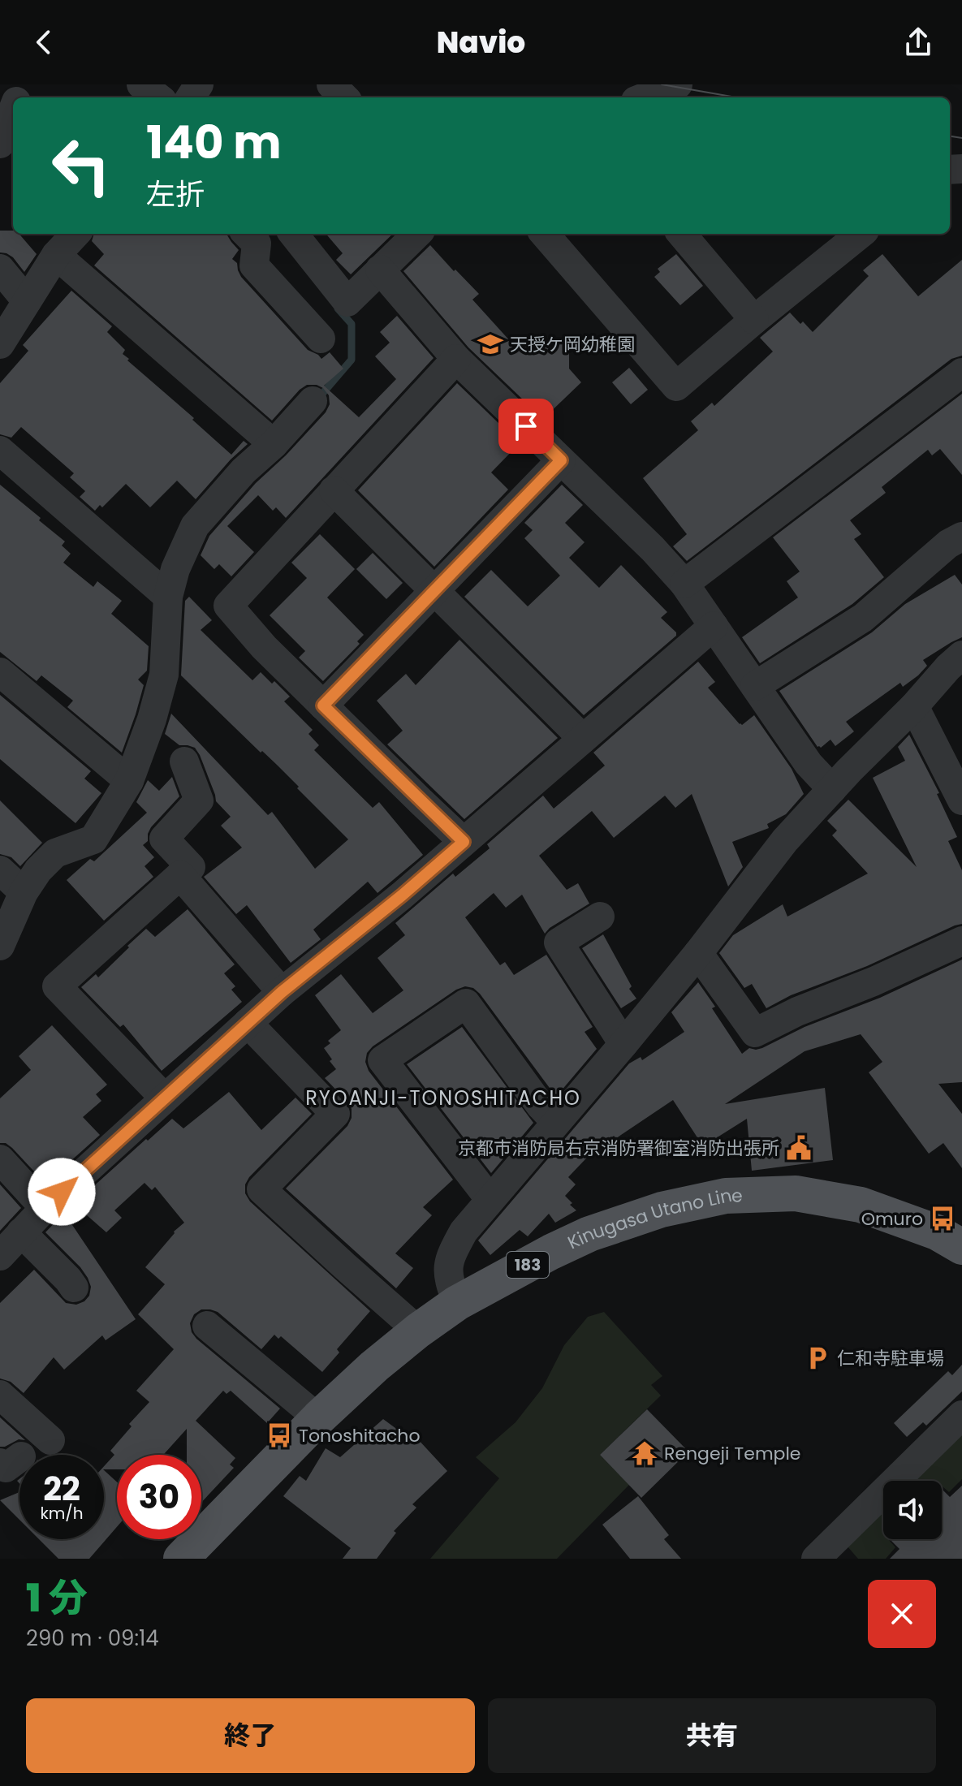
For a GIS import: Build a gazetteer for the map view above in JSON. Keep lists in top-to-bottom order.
{
  "streets": {
    "main road": ["Kinugasa Utano Line", "183"]
  },
  "districts": ["RYOANJI-TONOSHITACHO"],
  "places": {
    "school or university": ["天授ケ岡幼稚園"],
    "public building": ["京都市消防局右京消防署御室消防出張所"],
    "bus stop": ["Omuro", "Tonoshitacho"],
    "parking": ["仁和寺駐車場"],
    "temple": ["Rengeji Temple"]
  },
  "page": {
    "header": "Navio",
    "turn": ["140 m", "左折"],
    "speed": "22 km/h",
    "limit": "30",
    "heading": ["1 分", "290 m · 09:14"],
    "buttons": ["終了", "共有"]
  }
}
